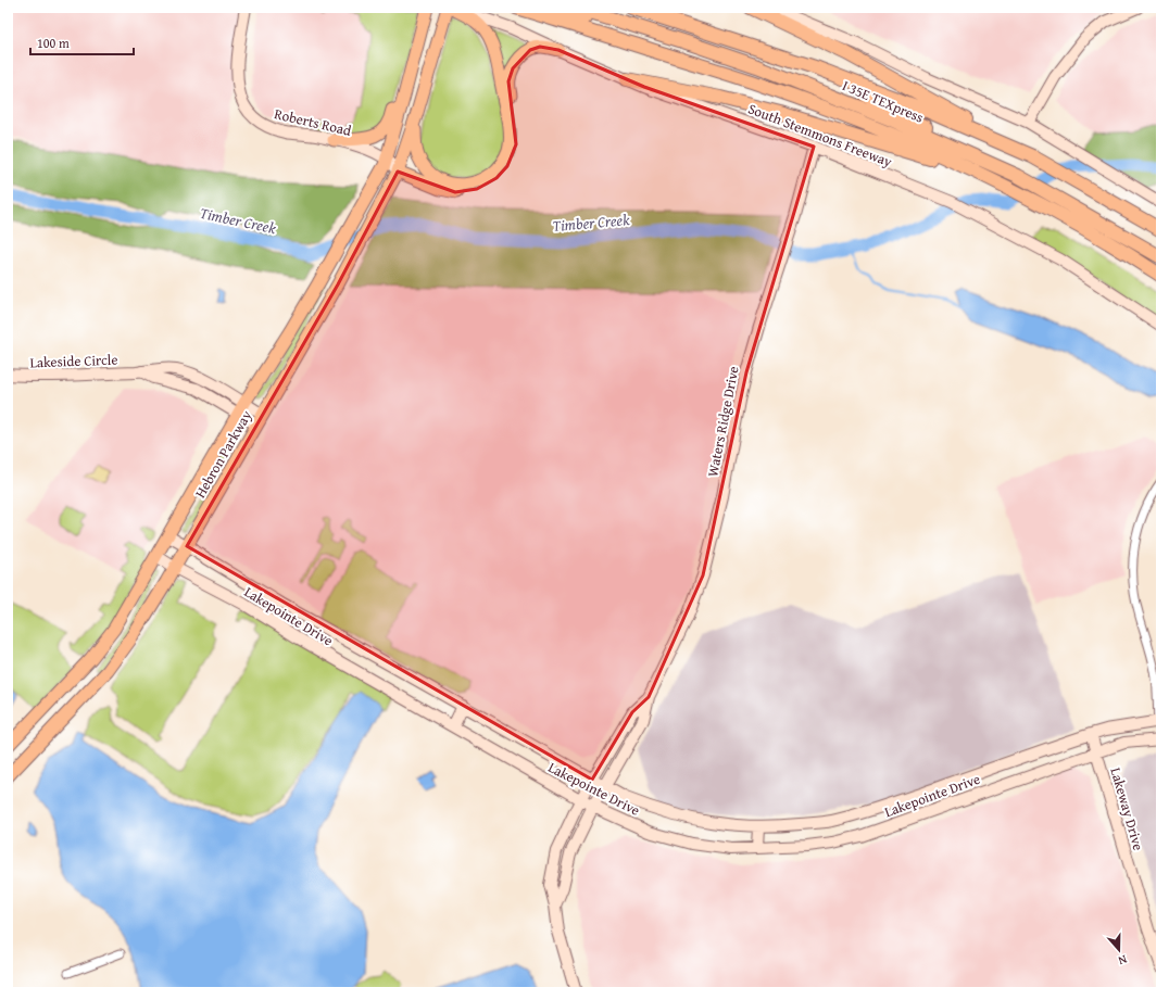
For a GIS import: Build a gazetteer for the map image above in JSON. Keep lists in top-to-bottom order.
{
  "streets": {
    "highway": ["I 35E TEXpress", "South Stemmons Freeway"],
    "main road": [
      "Roberts Road",
      "Lakeside Circle",
      "Waters Ridge Drive",
      "Hebron Parkway",
      "Lakepointe Drive",
      "Lakeway Drive"
    ]
  },
  "crossings": [
    ["Roberts Road", "Hebron Parkway"],
    ["South Stemmons Freeway", "Waters Ridge Drive"],
    ["Lakeside Circle", "Hebron Parkway"],
    ["Waters Ridge Drive", "Lakepointe Drive"],
    ["Hebron Parkway", "Lakepointe Drive"],
    ["Lakepointe Drive", "Lakeway Drive"]
  ],
  "water": ["Timber Creek"],
  "scale_bar": "100 m",
  "north": "bottom"
}
